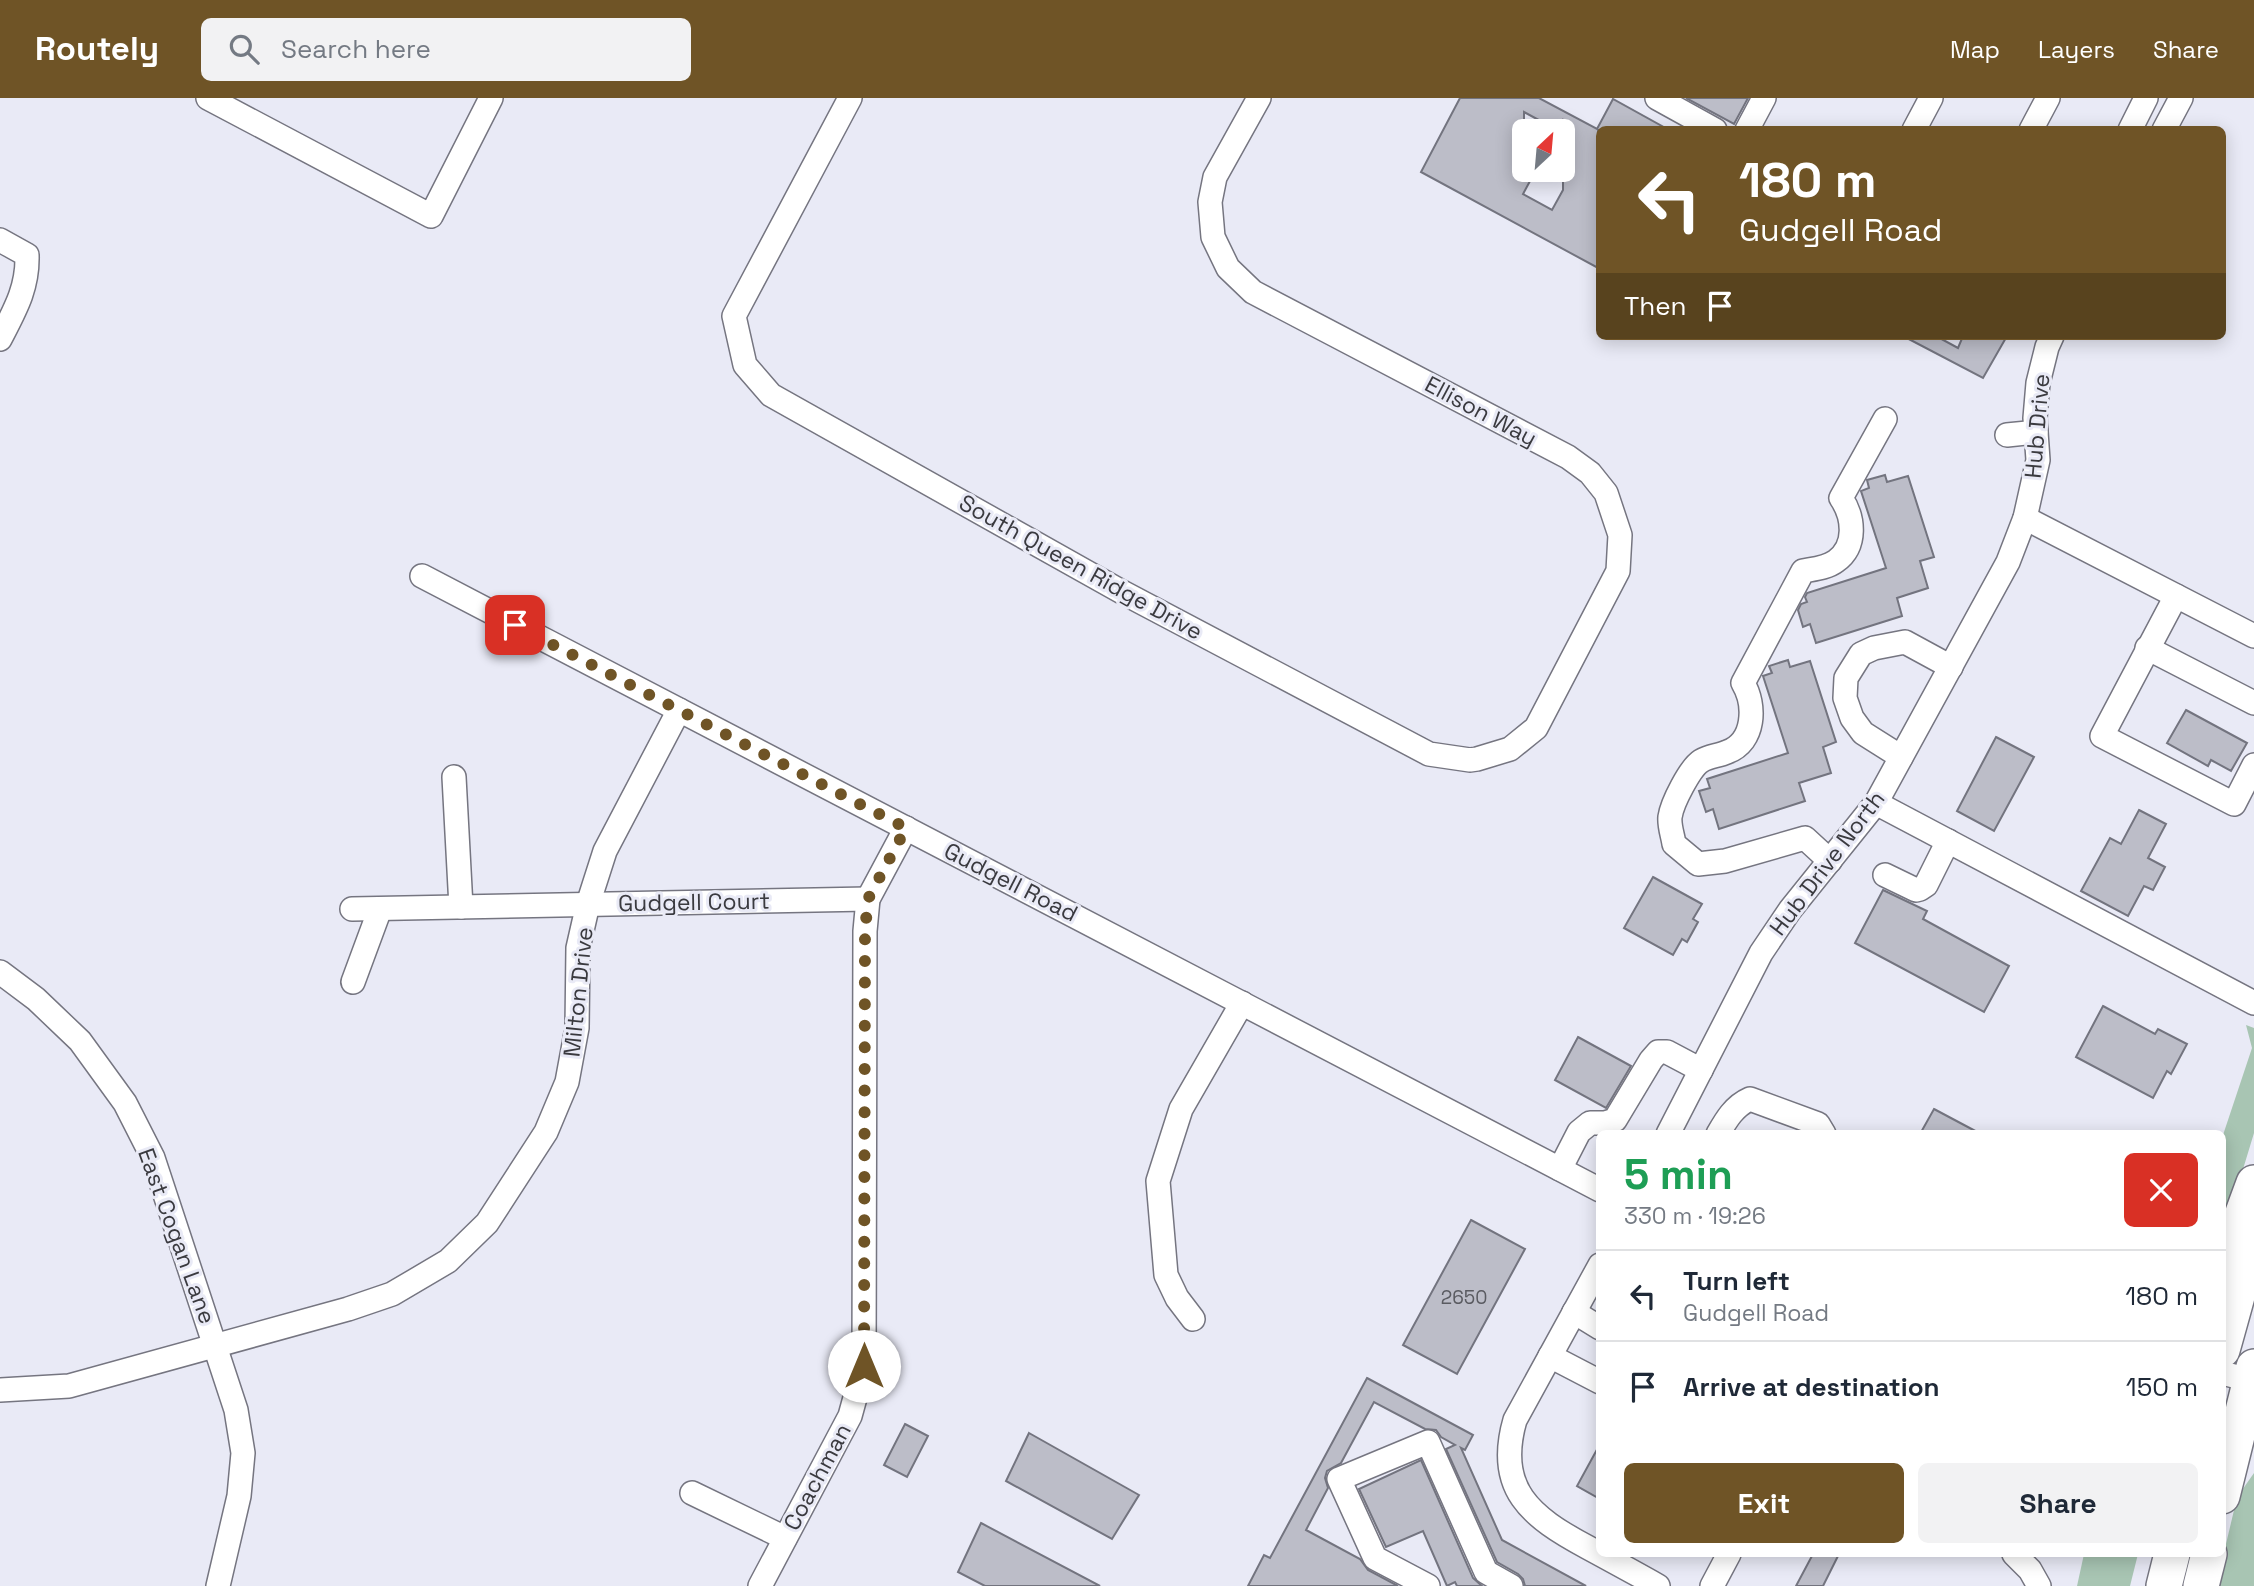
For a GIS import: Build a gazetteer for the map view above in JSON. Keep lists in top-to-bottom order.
{
  "streets": {
    "street": [
      "Ellison Way",
      "Hub Drive",
      "South Queen Ridge Drive",
      "Hub Drive North",
      "Gudgell Road",
      "Gudgell Court",
      "Milton Drive",
      "East Cogan Lane",
      "Coachman"
    ]
  },
  "crossings": [
    ["Ellison Way", "South Queen Ridge Drive"],
    ["Hub Drive", "Hub Drive North"],
    ["Gudgell Road", "Milton Drive"],
    ["Gudgell Road", "Coachman"],
    ["Gudgell Court", "Milton Drive"],
    ["Gudgell Court", "Coachman"],
    ["Milton Drive", "East Cogan Lane"]
  ],
  "house_numbers": ["2650"],
  "north": "top right",
  "page": {
    "header": "Routely",
    "search": "Search here",
    "nav": ["Map", "Layers", "Share"],
    "turn": ["180 m", "Gudgell Road"],
    "then": "Then",
    "heading": ["5 min", "330 m · 19:26"],
    "list": [
      {
        "name": "Turn left",
        "note": "Gudgell Road",
        "value": "180 m"
      },
      {
        "name": "Arrive at destination",
        "value": "150 m"
      }
    ],
    "buttons": ["Exit", "Share"]
  }
}
